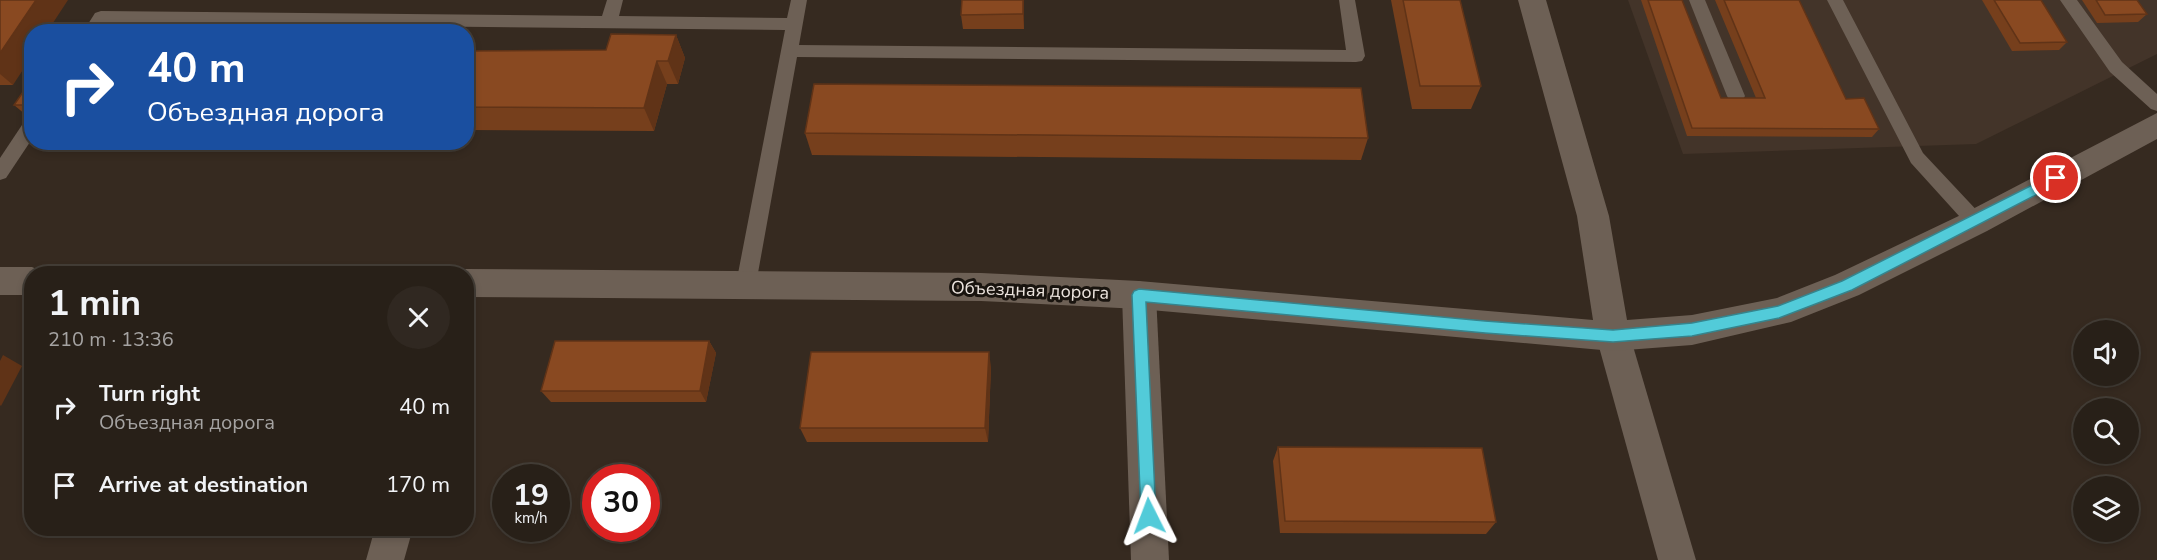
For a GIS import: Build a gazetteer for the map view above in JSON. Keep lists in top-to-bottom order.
{
  "streets": {
    "main road": ["Объездная дорога"]
  },
  "page": {
    "turn": ["40 m", "Объездная дорога"],
    "heading": ["1 min", "210 m · 13:36"],
    "list": [
      {
        "name": "Turn right",
        "note": "Объездная дорога",
        "value": "40 m"
      },
      {
        "name": "Arrive at destination",
        "value": "170 m"
      }
    ],
    "speed": "19 km/h",
    "limit": "30"
  }
}
